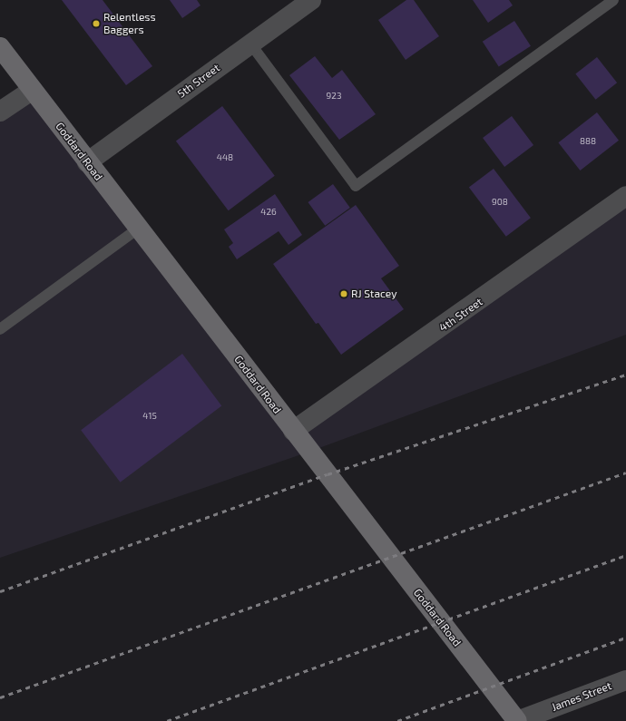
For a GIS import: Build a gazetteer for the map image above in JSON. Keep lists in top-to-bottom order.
{
  "streets": {
    "street": [
      "5th Street",
      "Goddard Road",
      "4th Street",
      "James Street"
    ]
  },
  "crossings": [
    ["5th Street", "Goddard Road"],
    ["Goddard Road", "4th Street"],
    ["Goddard Road", "James Street"]
  ],
  "places": ["Relentless Baggers", "RJ Stacey"],
  "house_numbers": [
    "923",
    "888",
    "448",
    "908",
    "426",
    "415"
  ]
}
